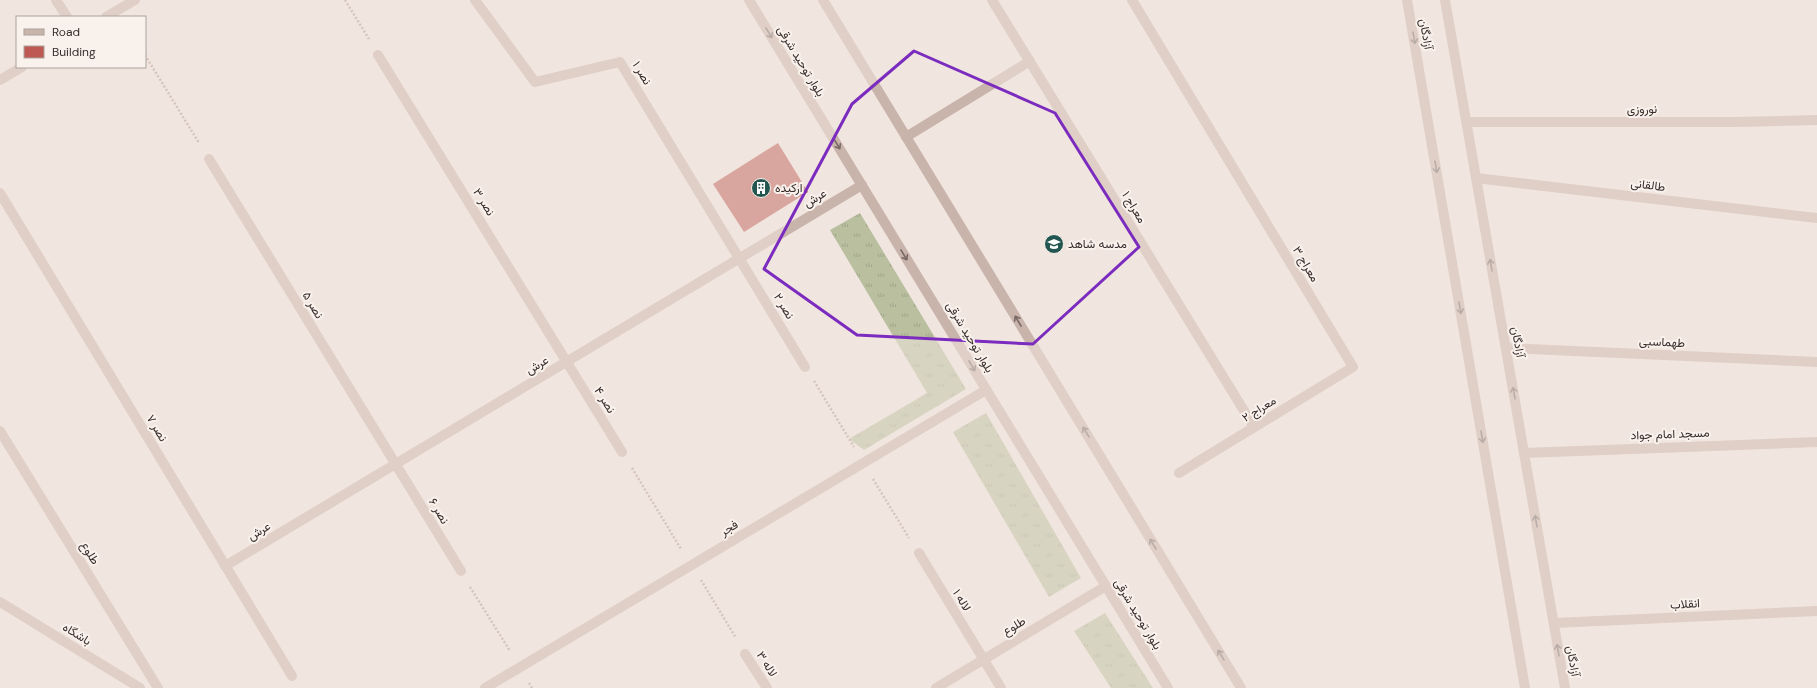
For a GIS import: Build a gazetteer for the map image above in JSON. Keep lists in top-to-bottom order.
{
  "streets": {
    "street": [
      "آزادگان",
      "بلوار توحید شرقی",
      "نصر ۱",
      "نوروزی",
      "طالقانی",
      "عرش",
      "نصر ۳",
      "معراج ۱",
      "معراج ۳",
      "نصر ۵",
      "نصر ۲",
      "طهماسبی",
      "نصر ۴",
      "معراج ۲",
      "نصر ۷",
      "مسجد امام جواد",
      "نصر ۶",
      "فجر",
      "طلوع",
      "لاله ۱",
      "انقلاب",
      "باشگاه",
      "لاله ۳"
    ]
  },
  "crossings": [
    ["آزادگان", "نوروزی"],
    ["آزادگان", "طالقانی"],
    ["آزادگان", "طهماسبی"],
    ["آزادگان", "مسجد امام جواد"],
    ["آزادگان", "انقلاب"],
    ["بلوار توحید شرقی", "عرش"],
    ["بلوار توحید شرقی", "فجر"],
    ["بلوار توحید شرقی", "طلوع"],
    ["نصر ۱", "عرش"],
    ["نصر ۱", "نصر ۲"],
    ["عرش", "نصر ۳"],
    ["عرش", "نصر ۵"],
    ["عرش", "نصر ۲"],
    ["عرش", "نصر ۴"],
    ["عرش", "نصر ۷"],
    ["عرش", "نصر ۶"],
    ["نصر ۳", "نصر ۴"],
    ["معراج ۱", "معراج ۲"],
    ["معراج ۳", "معراج ۲"],
    ["نصر ۵", "نصر ۶"],
    ["طلوع", "لاله ۱"]
  ],
  "places": {
    "building": ["ارکیده"],
    "school or university": ["مدسه شاهد"]
  },
  "legend": ["Road", "Building"]
}
